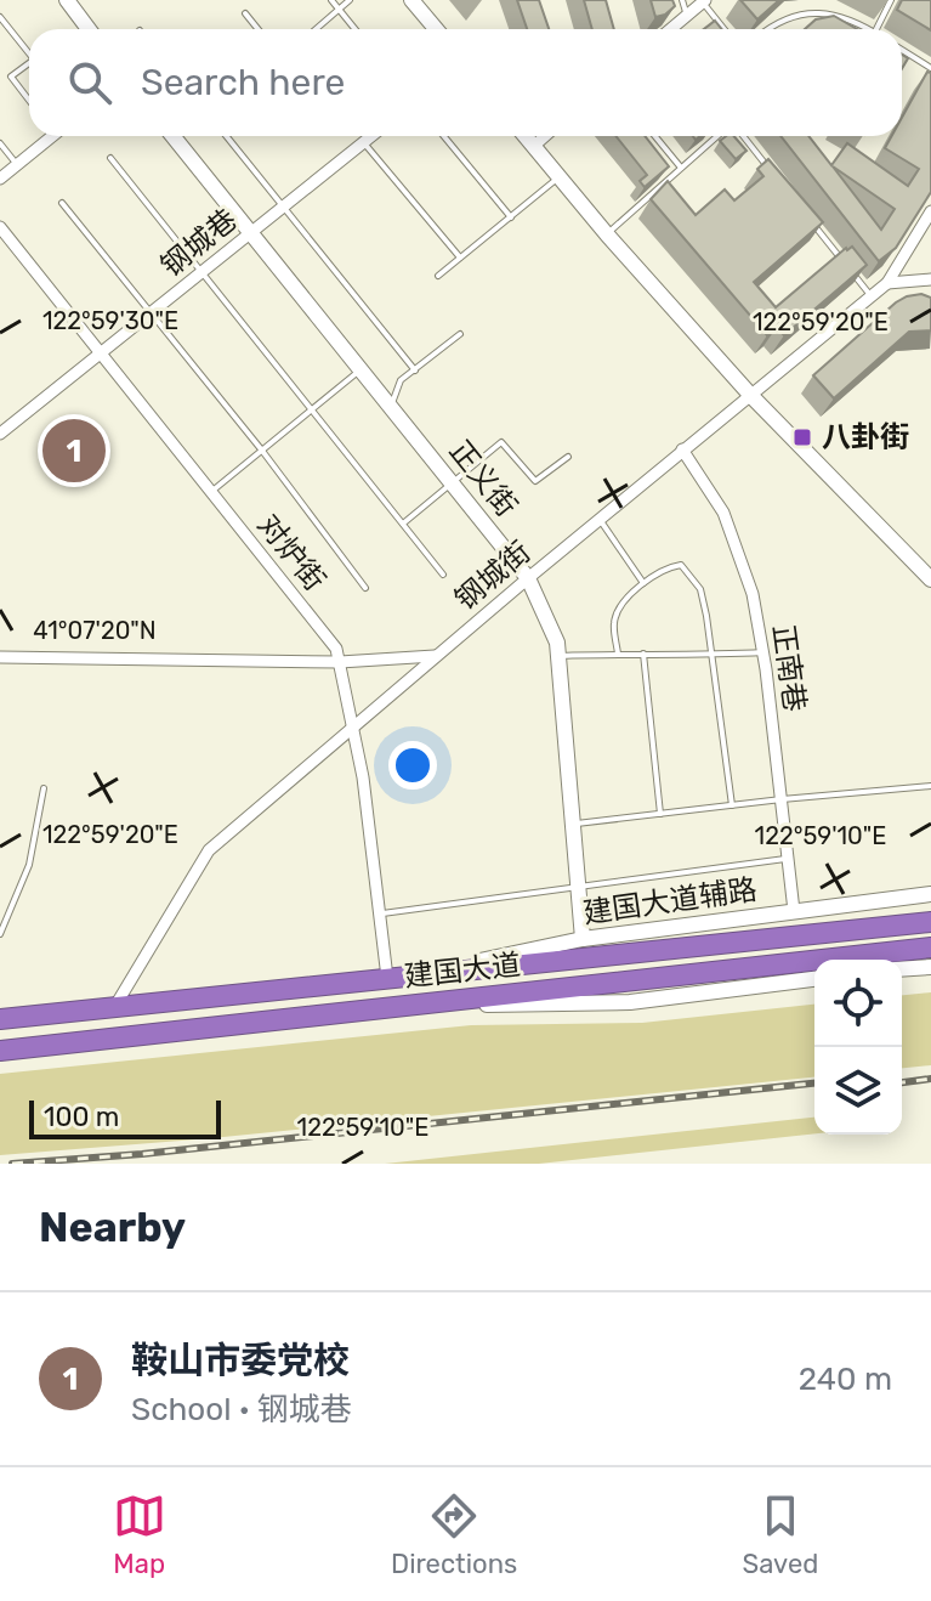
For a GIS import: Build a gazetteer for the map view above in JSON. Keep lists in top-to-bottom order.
{
  "streets": {
    "highway": ["建国大道"],
    "street": [
      "钢城巷",
      "正义街",
      "对炉街",
      "钢城街",
      "正南巷",
      "建国大道辅路"
    ]
  },
  "crossings": [
    ["钢城巷", "正义街"],
    ["钢城巷", "对炉街"],
    ["正义街", "钢城街"],
    ["正义街", "建国大道辅路"],
    ["对炉街", "钢城街"],
    ["钢城街", "正南巷"],
    ["正南巷", "建国大道辅路"]
  ],
  "places": {
    "transit": ["八卦街"]
  },
  "scale_bar": "100 m",
  "page": {
    "search": "Search here",
    "pins": "1",
    "scale": "100 m",
    "heading": "Nearby",
    "list": [
      {
        "mark": "1",
        "name": "鞍山市委党校",
        "note": "School · 钢城巷",
        "value": "240 m"
      }
    ],
    "nav": ["Map", "Directions", "Saved"]
  },
  "coordinates": [
    "122°59'30\"E",
    "122°59'20\"E",
    "41°07'20\"N",
    "122°59'10\"E"
  ]
}
